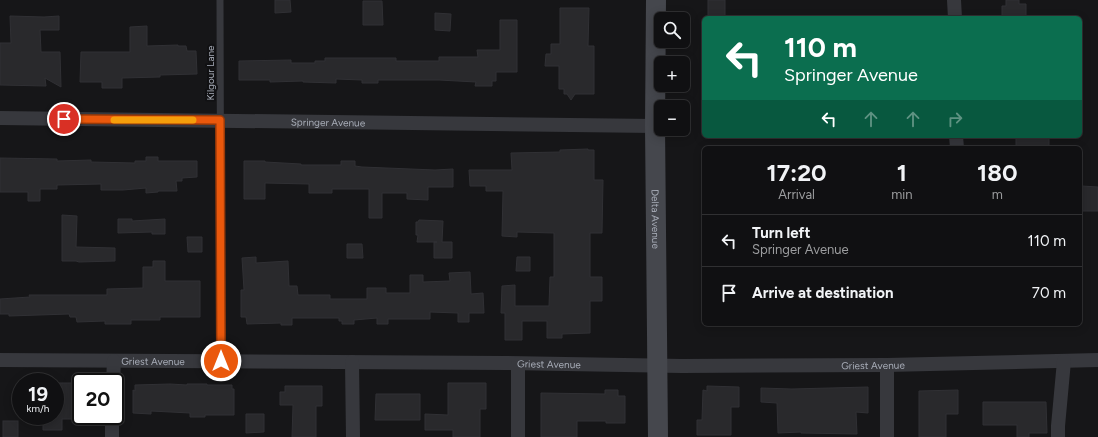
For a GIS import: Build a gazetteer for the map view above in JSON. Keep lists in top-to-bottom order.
{
  "streets": {
    "street": ["Springer Avenue", "Delta Avenue", "Griest Avenue"],
    "lane": ["Kilgour Lane"]
  },
  "crossings": [
    ["Kilgour Lane", "Springer Avenue"],
    ["Kilgour Lane", "Griest Avenue"],
    ["Delta Avenue", "Griest Avenue"]
  ],
  "page": {
    "map_buttons": ["+", "−"],
    "turn": ["110 m", "Springer Avenue"],
    "eta": [
      "17:20",
      "Arrival",
      "1",
      "min",
      "180",
      "m"
    ],
    "list": [
      {
        "name": "Turn left",
        "note": "Springer Avenue",
        "value": "110 m"
      },
      {
        "name": "Arrive at destination",
        "value": "70 m"
      }
    ],
    "speed": "19 km/h",
    "limit": "20"
  }
}
